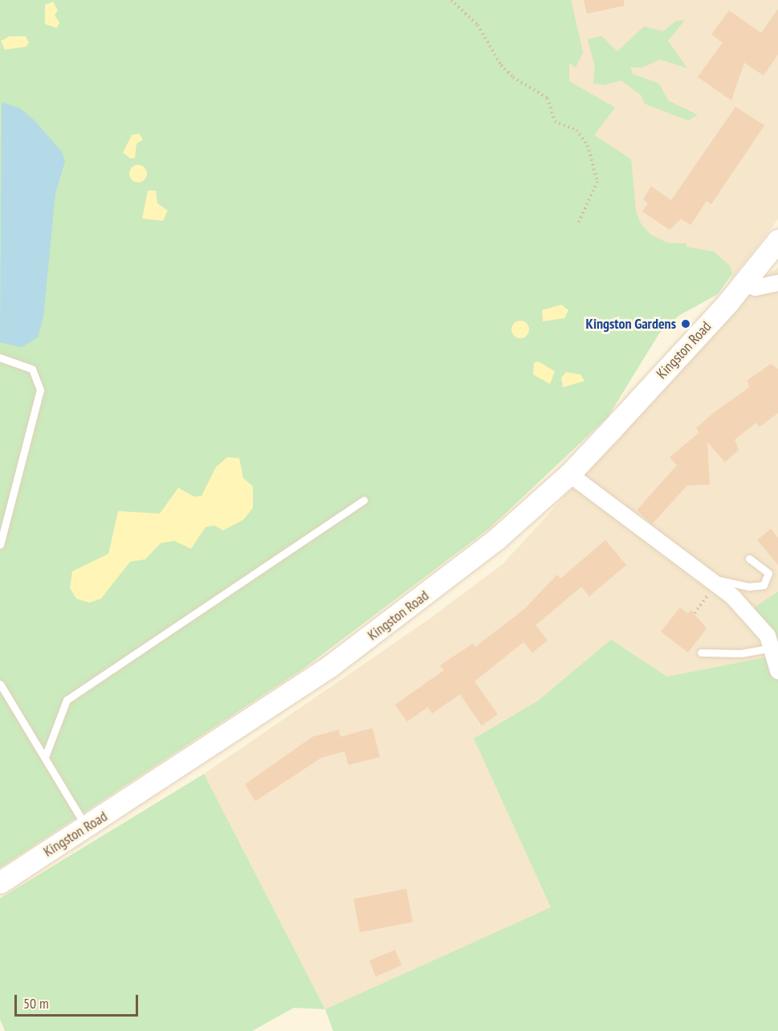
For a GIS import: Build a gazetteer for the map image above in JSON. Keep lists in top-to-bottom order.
{
  "streets": {
    "main road": ["Kingston Road"]
  },
  "places": ["Kingston Gardens"],
  "scale_bar": "50 m"
}
